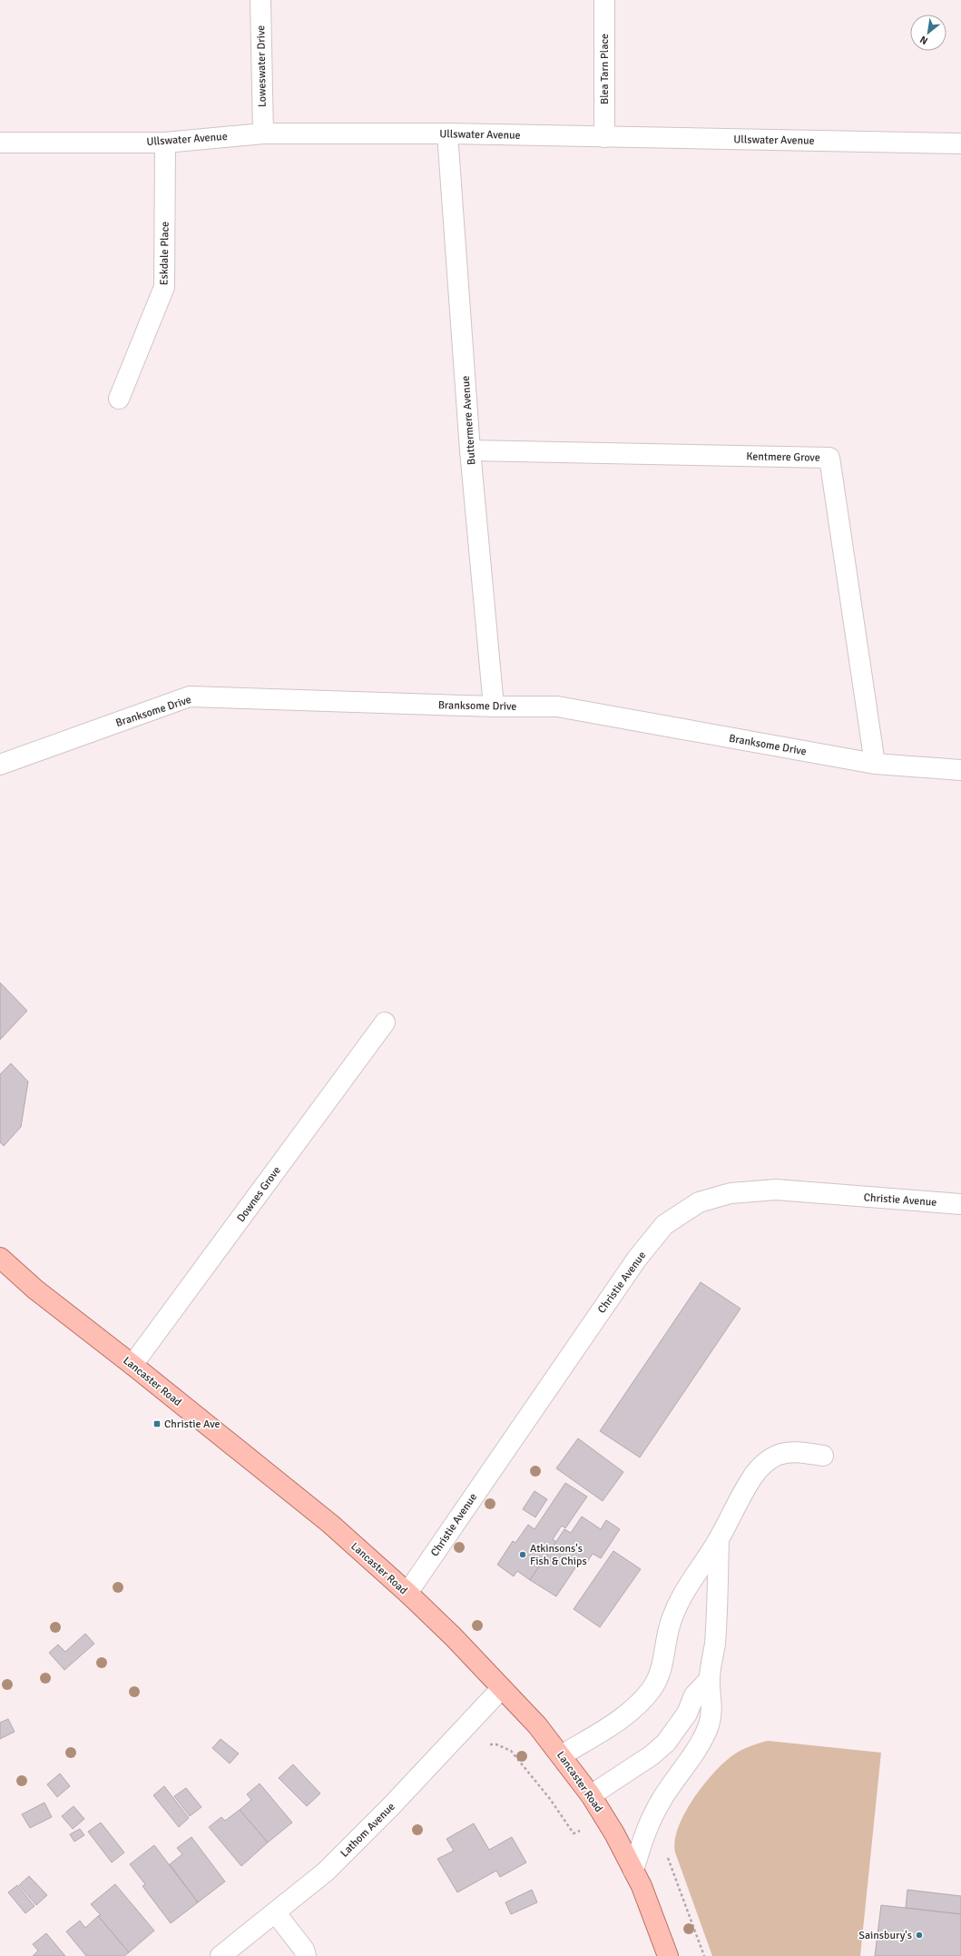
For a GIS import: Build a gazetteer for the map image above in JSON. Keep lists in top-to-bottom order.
{
  "streets": {
    "main road": ["Lancaster Road"],
    "street": [
      "Loweswater Drive",
      "Blea Tarn Place",
      "Ullswater Avenue",
      "Eskdale Place",
      "Buttermere Avenue",
      "Kentmere Grove",
      "Branksome Drive",
      "Downes Grove",
      "Christie Avenue",
      "Lathom Avenue"
    ]
  },
  "crossings": [
    ["Loweswater Drive", "Ullswater Avenue"],
    ["Blea Tarn Place", "Ullswater Avenue"],
    ["Ullswater Avenue", "Eskdale Place"],
    ["Ullswater Avenue", "Buttermere Avenue"],
    ["Buttermere Avenue", "Kentmere Grove"],
    ["Buttermere Avenue", "Branksome Drive"],
    ["Kentmere Grove", "Branksome Drive"],
    ["Downes Grove", "Lancaster Road"],
    ["Christie Avenue", "Lancaster Road"],
    ["Lancaster Road", "Lathom Avenue"]
  ],
  "places": {
    "transit": ["Christie Ave"],
    "other": ["Atkinsons's Fish & Chips", "Sainsbury's"]
  },
  "north": "bottom left"
}
